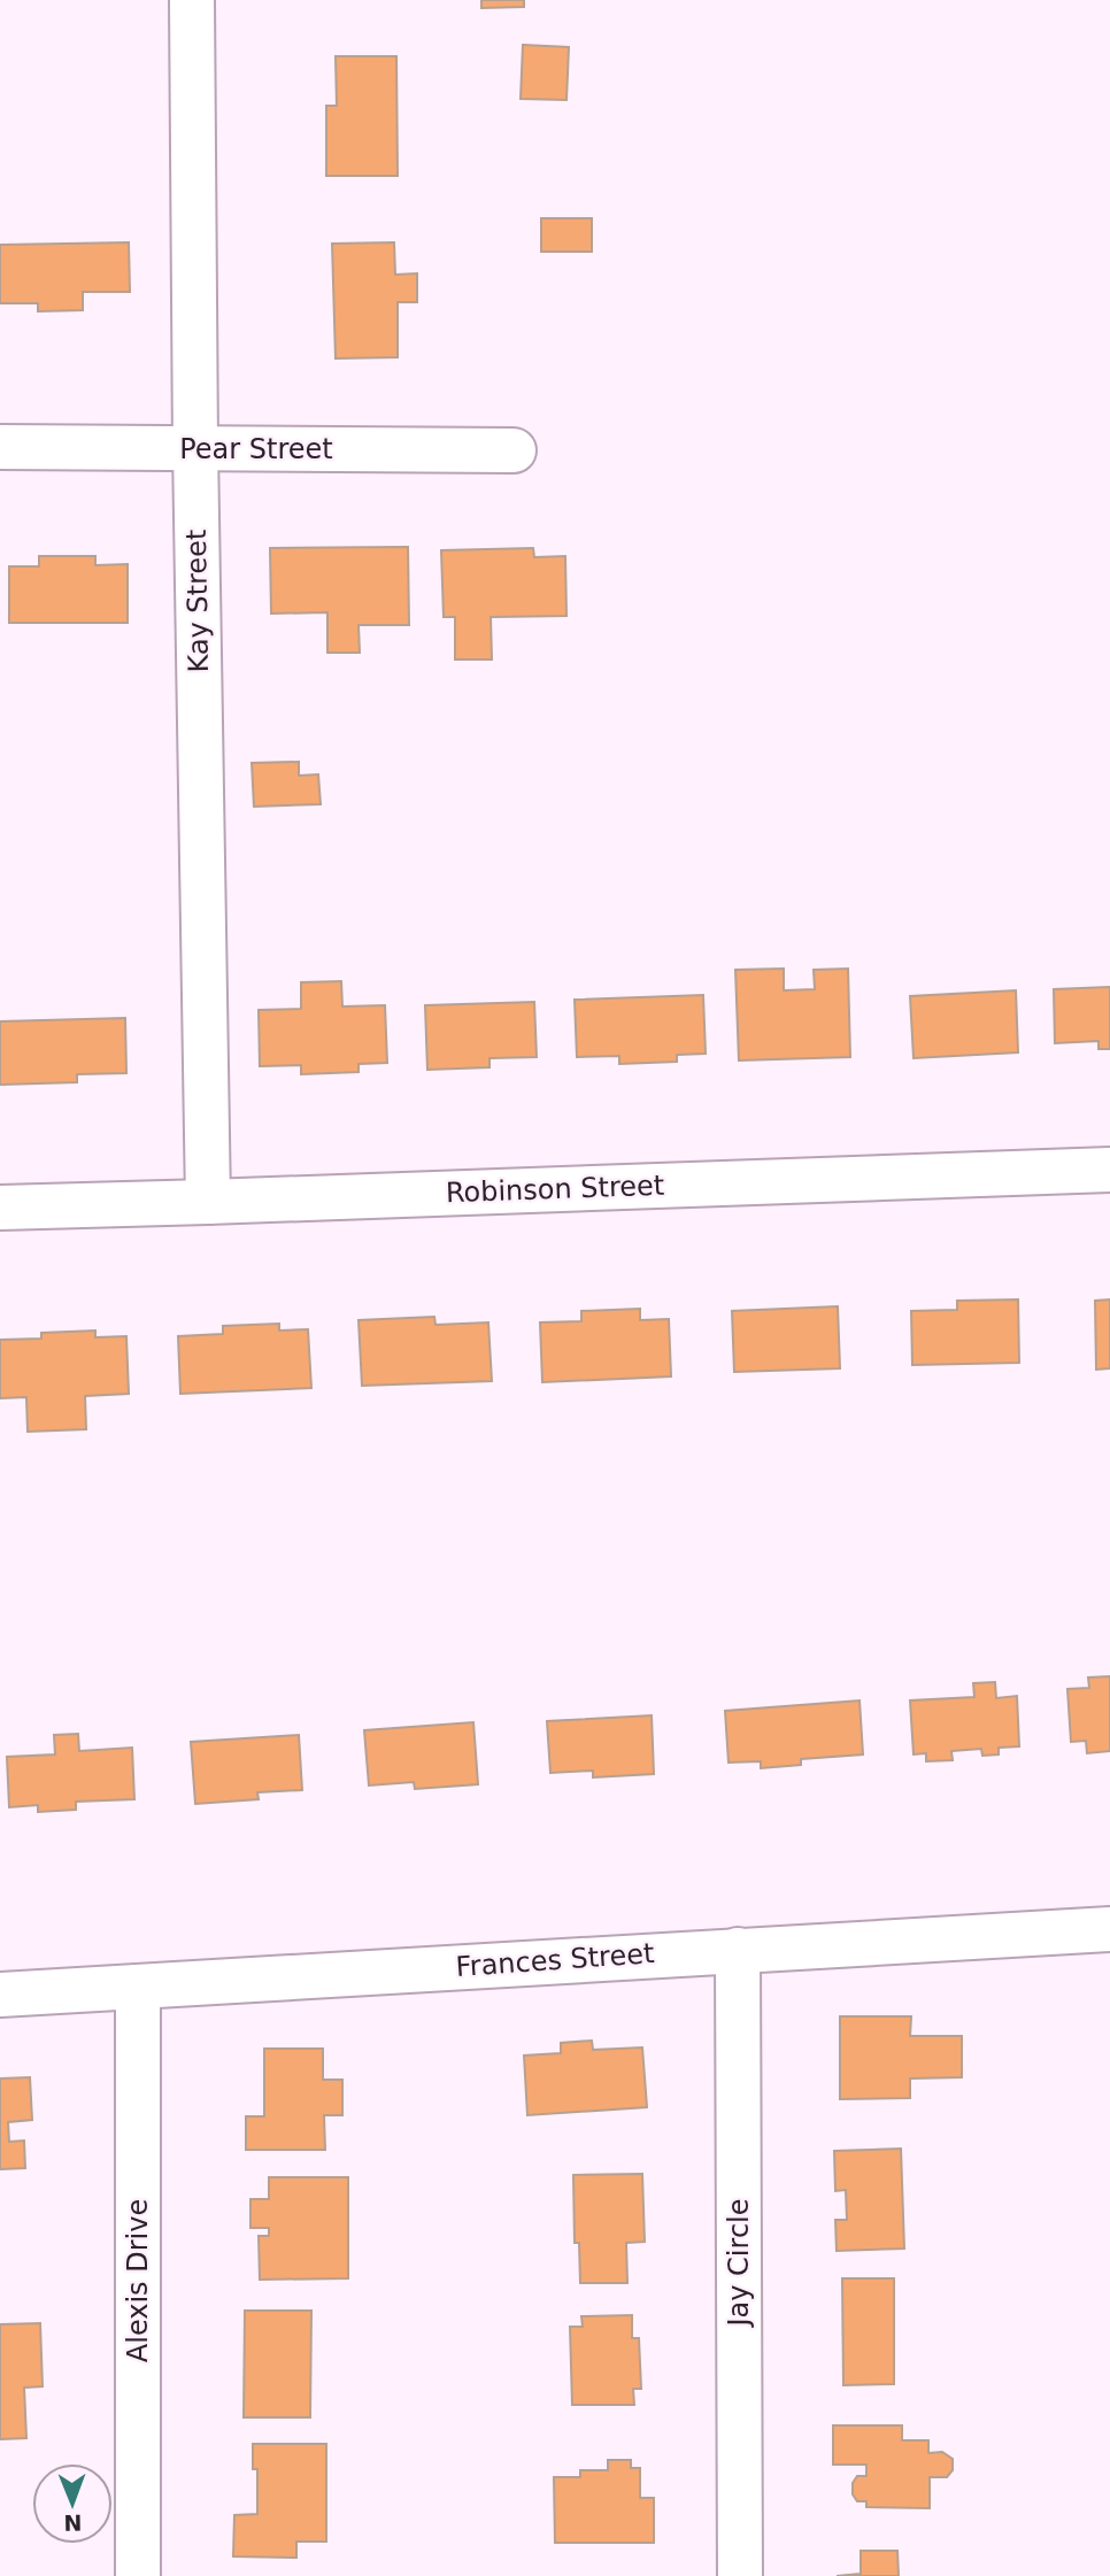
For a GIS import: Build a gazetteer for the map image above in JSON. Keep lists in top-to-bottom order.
{
  "streets": {
    "street": [
      "Pear Street",
      "Kay Street",
      "Robinson Street",
      "Frances Street",
      "Jay Circle",
      "Alexis Drive"
    ]
  },
  "crossings": [
    ["Pear Street", "Kay Street"],
    ["Kay Street", "Robinson Street"],
    ["Frances Street", "Jay Circle"],
    ["Frances Street", "Alexis Drive"]
  ],
  "north": "bottom"
}
